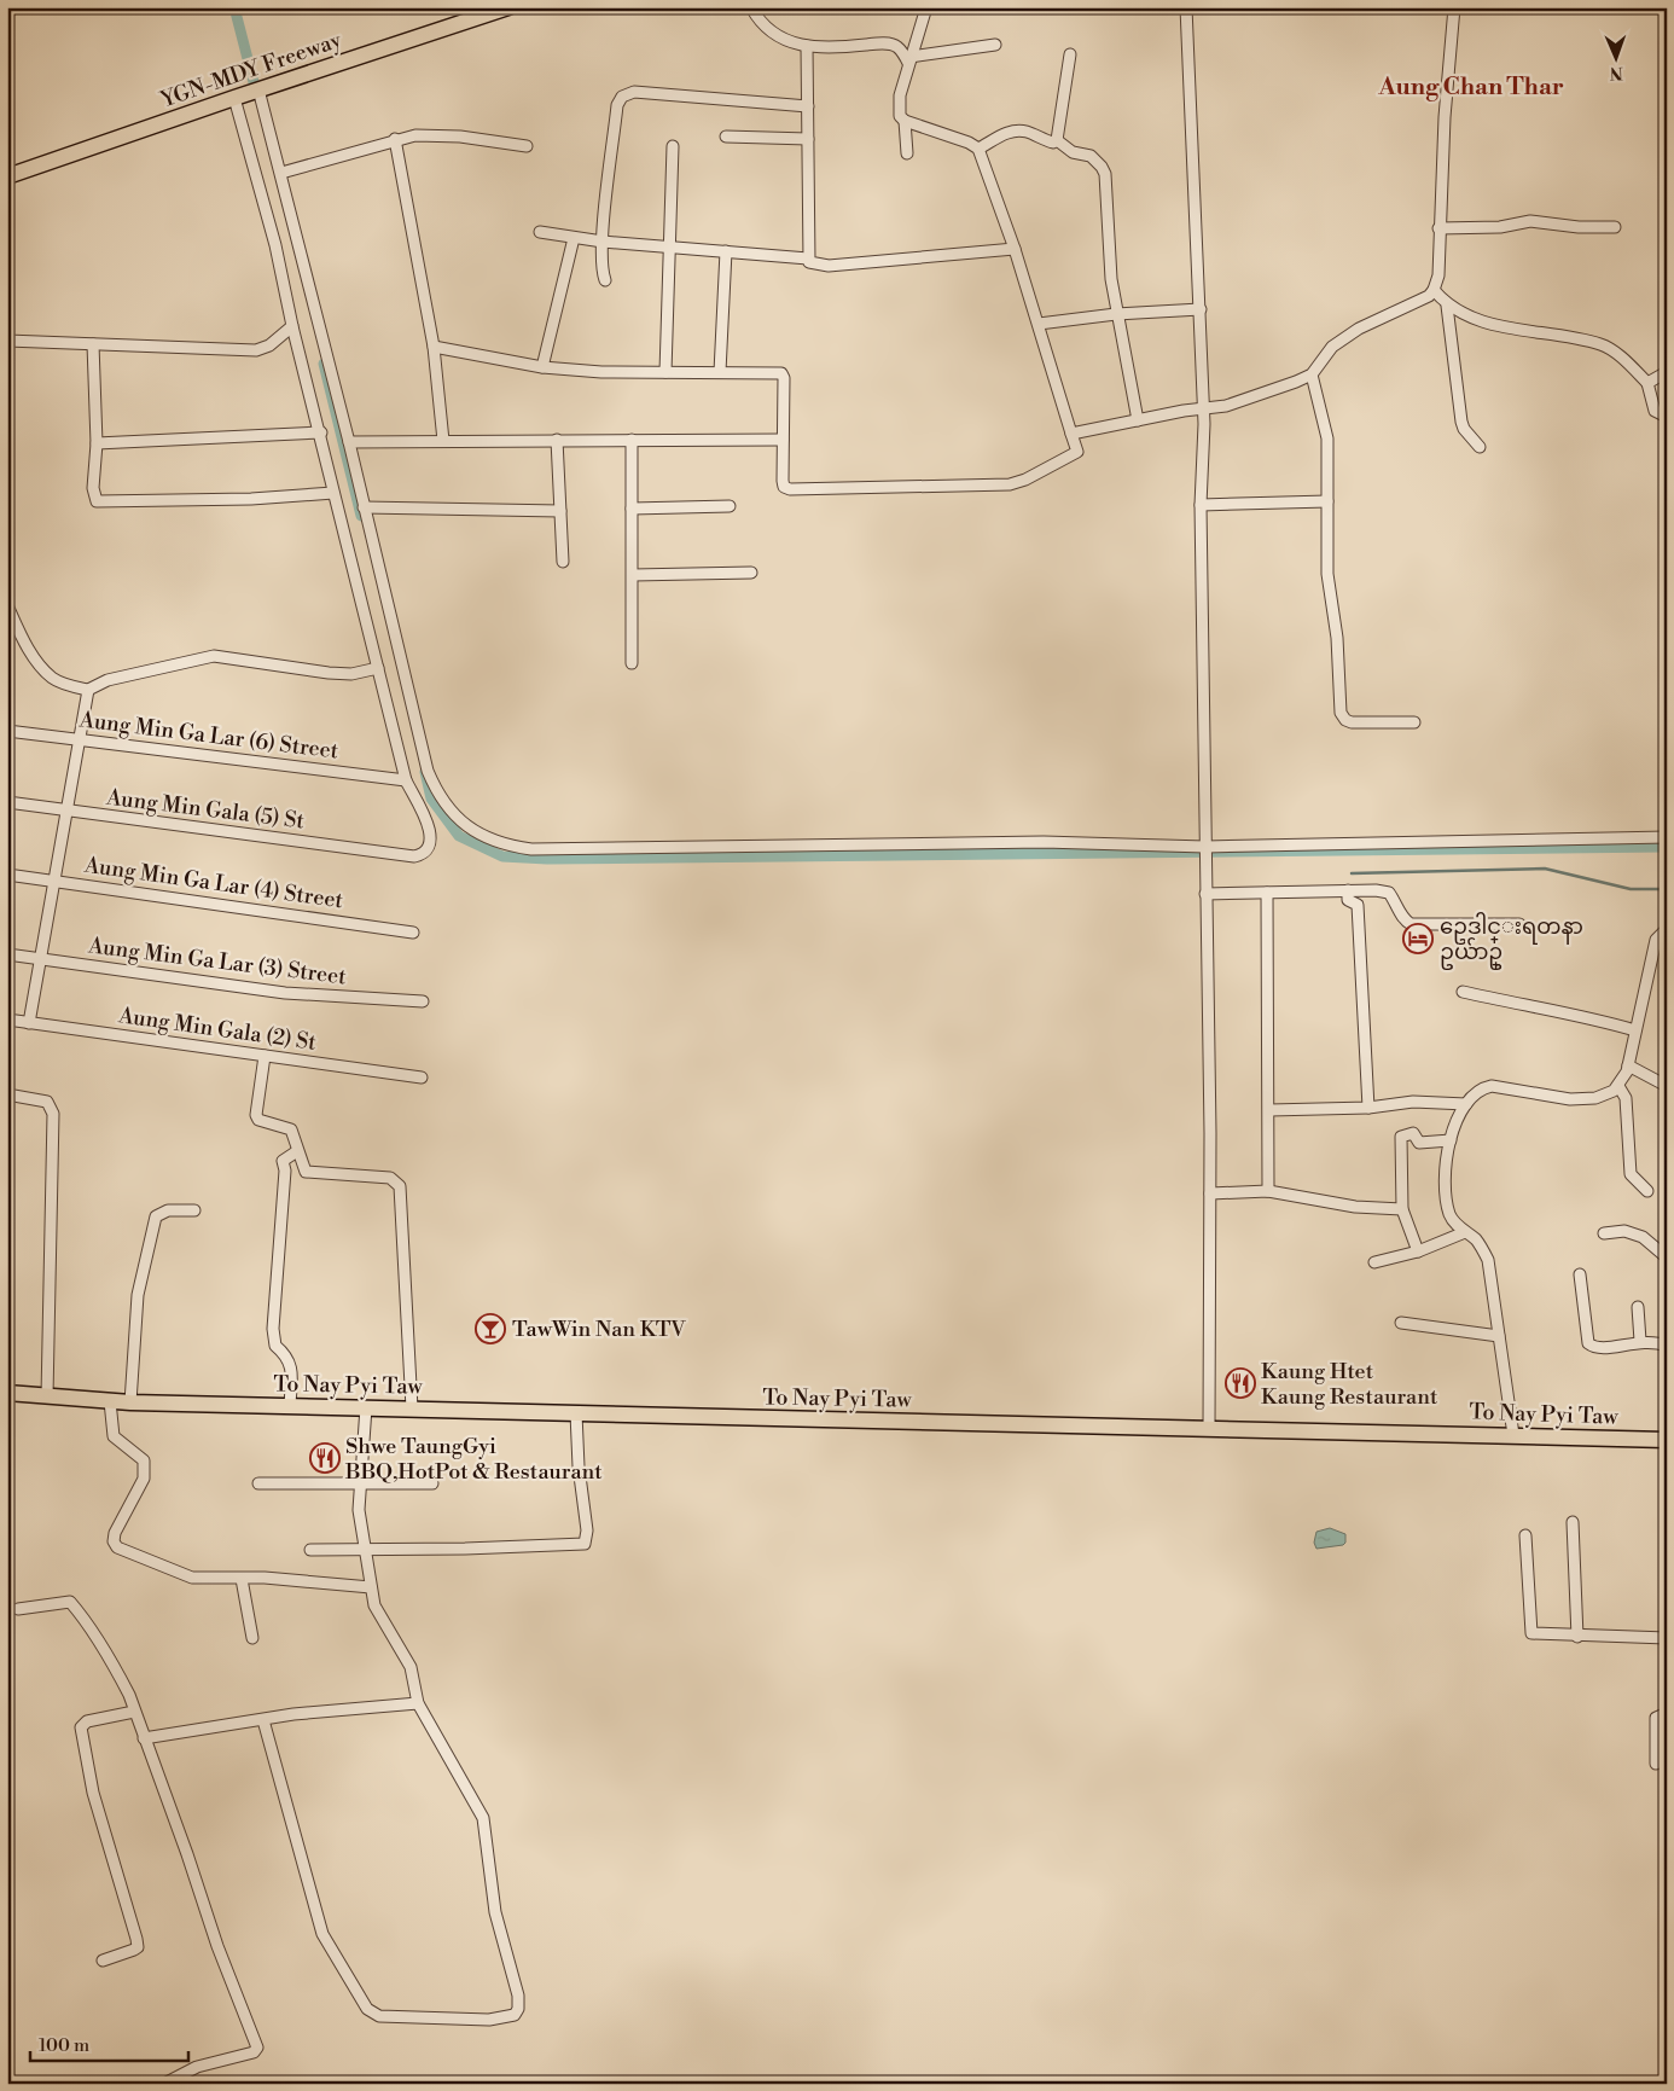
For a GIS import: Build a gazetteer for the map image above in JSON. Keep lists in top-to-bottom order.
{
  "streets": {
    "main road": ["YGN-MDY Freeway", "To Nay Pyi Taw"],
    "street": [
      "Aung Min Ga Lar (6) Street",
      "Aung Min Gala (5) St",
      "Aung Min Ga Lar (4) Street",
      "Aung Min Ga Lar (3) Street",
      "Aung Min Gala (2) St"
    ]
  },
  "crossings": [
    ["Aung Min Ga Lar (6) Street", "Aung Min Gala (5) St"]
  ],
  "districts": ["Aung Chan Thar"],
  "places": {
    "hotel": ["ဥေဒါင္းရတနာ ဥယ်ာဥ္"],
    "bar": ["TawWin Nan KTV"],
    "restaurant": ["Kaung Htet Kaung Restaurant", "Shwe TaungGyi BBQ,HotPot & Restaurant"]
  },
  "scale_bar": "100 m",
  "north": "bottom"
}
